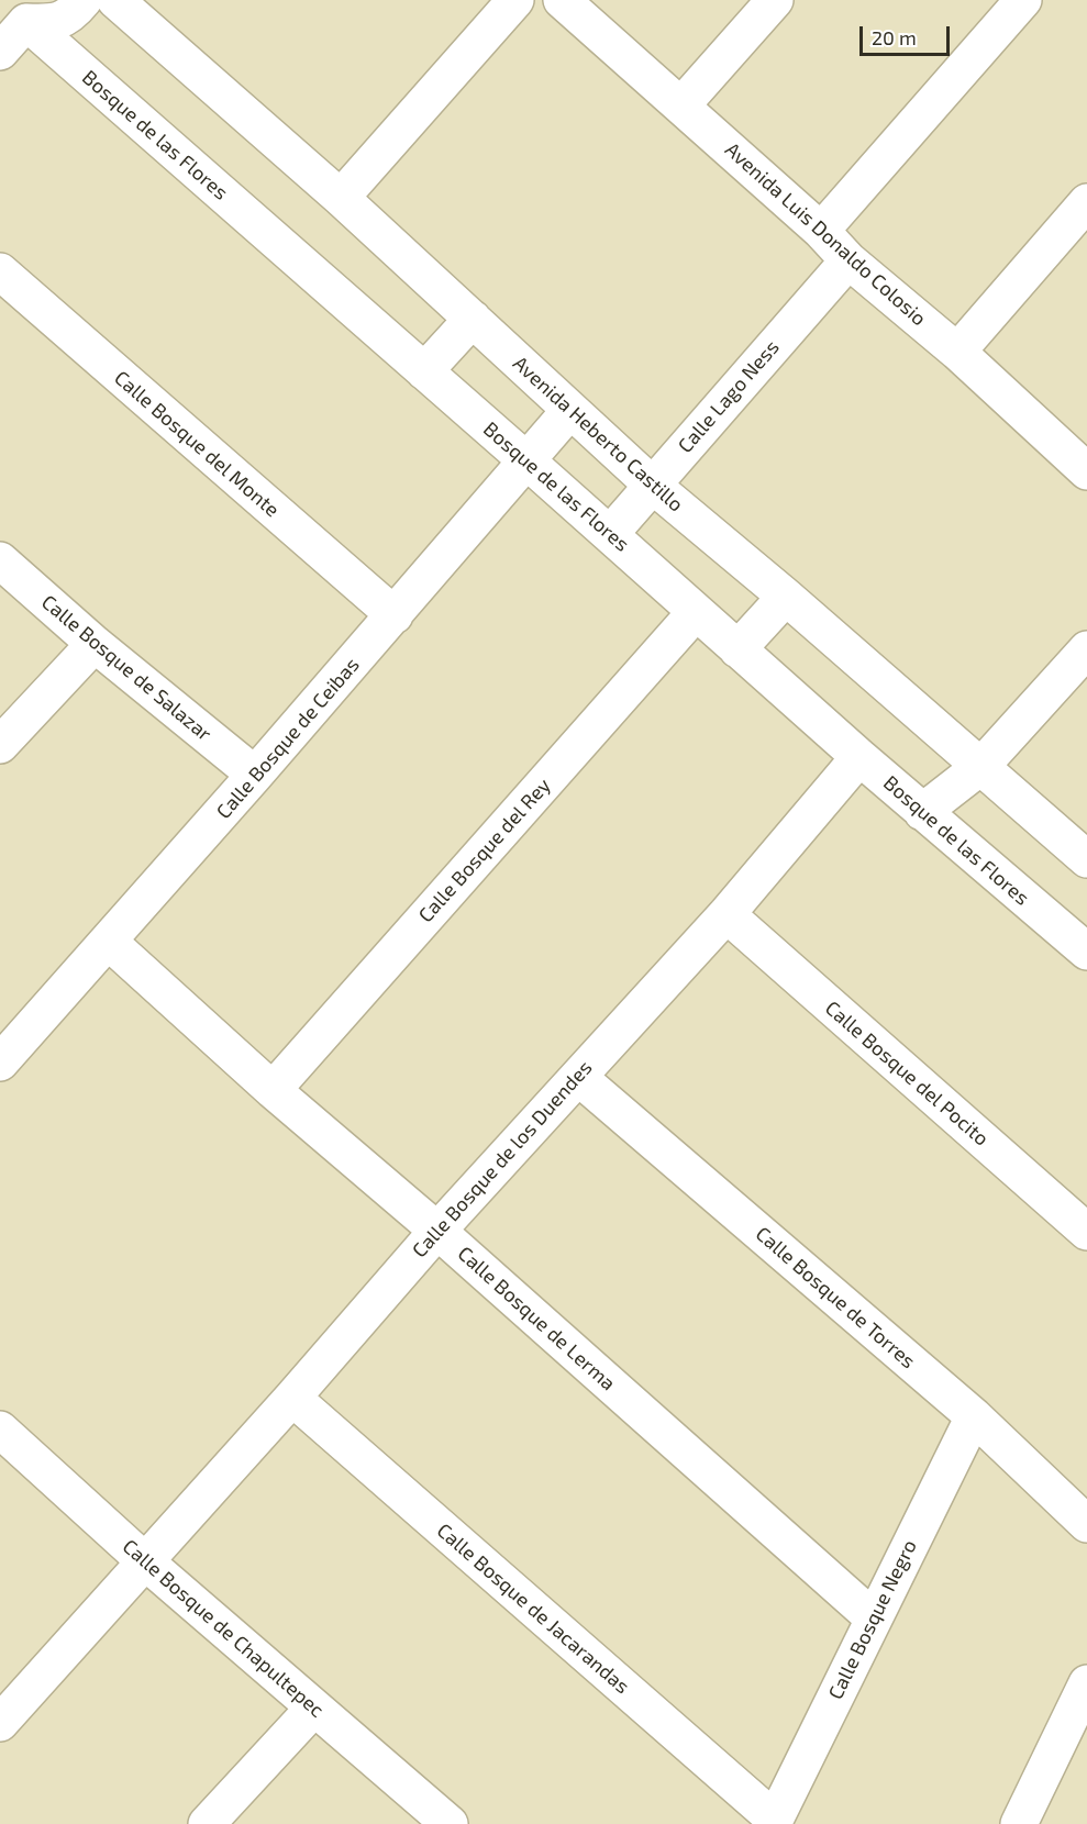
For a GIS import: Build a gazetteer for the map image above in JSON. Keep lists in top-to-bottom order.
{
  "streets": {
    "street": [
      "Bosque de las Flores",
      "Avenida Luis Donaldo Colosio",
      "Calle Lago Ness",
      "Avenida Heberto Castillo",
      "Calle Bosque del Monte",
      "Calle Bosque de Salazar",
      "Calle Bosque de Ceibas",
      "Calle Bosque del Rey",
      "Calle Bosque del Pocito",
      "Calle Bosque de los Duendes",
      "Calle Bosque de Torres",
      "Calle Bosque de Lerma",
      "Calle Bosque de Jacarandas",
      "Calle Bosque Negro",
      "Calle Bosque de Chapultepec"
    ]
  },
  "crossings": [
    ["Bosque de las Flores", "Calle Lago Ness"],
    ["Bosque de las Flores", "Calle Bosque de Ceibas"],
    ["Bosque de las Flores", "Calle Bosque del Rey"],
    ["Bosque de las Flores", "Calle Bosque de los Duendes"],
    ["Avenida Luis Donaldo Colosio", "Calle Lago Ness"],
    ["Calle Lago Ness", "Avenida Heberto Castillo"],
    ["Avenida Heberto Castillo", "Calle Bosque de Ceibas"],
    ["Calle Bosque del Monte", "Calle Bosque de Ceibas"],
    ["Calle Bosque de Salazar", "Calle Bosque de Ceibas"],
    ["Calle Bosque de Ceibas", "Calle Bosque de Lerma"],
    ["Calle Bosque del Rey", "Calle Bosque de Lerma"],
    ["Calle Bosque del Pocito", "Calle Bosque de los Duendes"],
    ["Calle Bosque de los Duendes", "Calle Bosque de Torres"],
    ["Calle Bosque de los Duendes", "Calle Bosque de Lerma"],
    ["Calle Bosque de los Duendes", "Calle Bosque de Jacarandas"],
    ["Calle Bosque de los Duendes", "Calle Bosque de Chapultepec"],
    ["Calle Bosque de Torres", "Calle Bosque Negro"],
    ["Calle Bosque de Lerma", "Calle Bosque Negro"],
    ["Calle Bosque de Jacarandas", "Calle Bosque Negro"]
  ],
  "scale_bar": "20 m"
}
